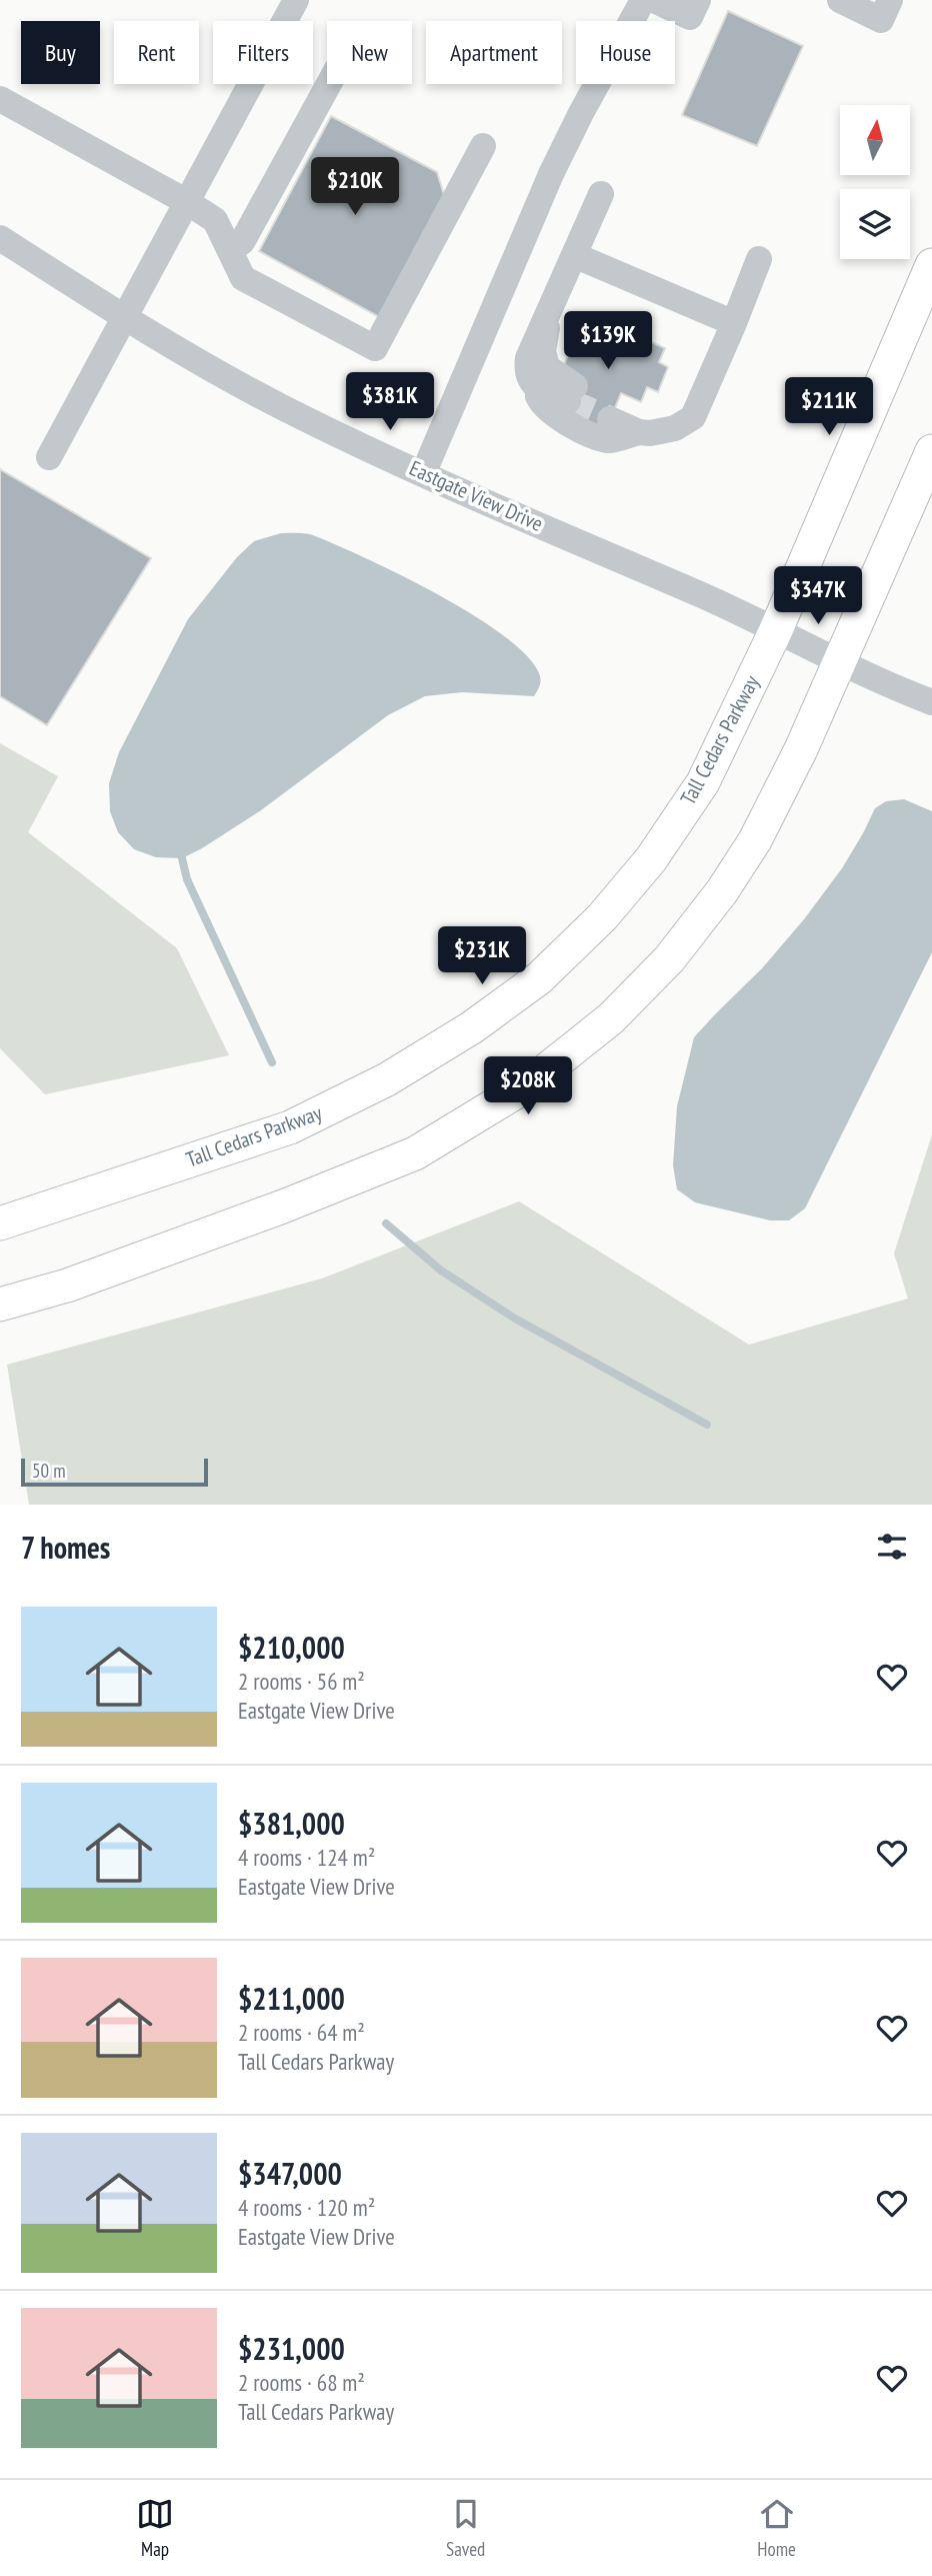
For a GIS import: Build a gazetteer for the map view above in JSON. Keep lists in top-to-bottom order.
{
  "streets": {
    "main road": ["Tall Cedars Parkway"],
    "street": ["Eastgate View Drive"]
  },
  "crossings": [
    ["Eastgate View Drive", "Tall Cedars Parkway"]
  ],
  "scale_bar": "50 m",
  "north": "top",
  "page": {
    "chip": [
      "Buy",
      "Rent",
      "Filters",
      "New",
      "Apartment",
      "House"
    ],
    "price": [
      "$210K",
      "$139K",
      "$381K",
      "$211K",
      "$347K",
      "$231K",
      "$208K"
    ],
    "scale": "50 m",
    "heading": "7 homes",
    "list": [
      {
        "name": "$210,000",
        "note": "2 rooms · 56 m² · Eastgate View Drive"
      },
      {
        "name": "$381,000",
        "note": "4 rooms · 124 m² · Eastgate View Drive"
      },
      {
        "name": "$211,000",
        "note": "2 rooms · 64 m² · Tall Cedars Parkway"
      },
      {
        "name": "$347,000",
        "note": "4 rooms · 120 m² · Eastgate View Drive"
      },
      {
        "name": "$231,000",
        "note": "2 rooms · 68 m² · Tall Cedars Parkway"
      }
    ],
    "tabs": ["Map", "Saved", "Home"]
  }
}
